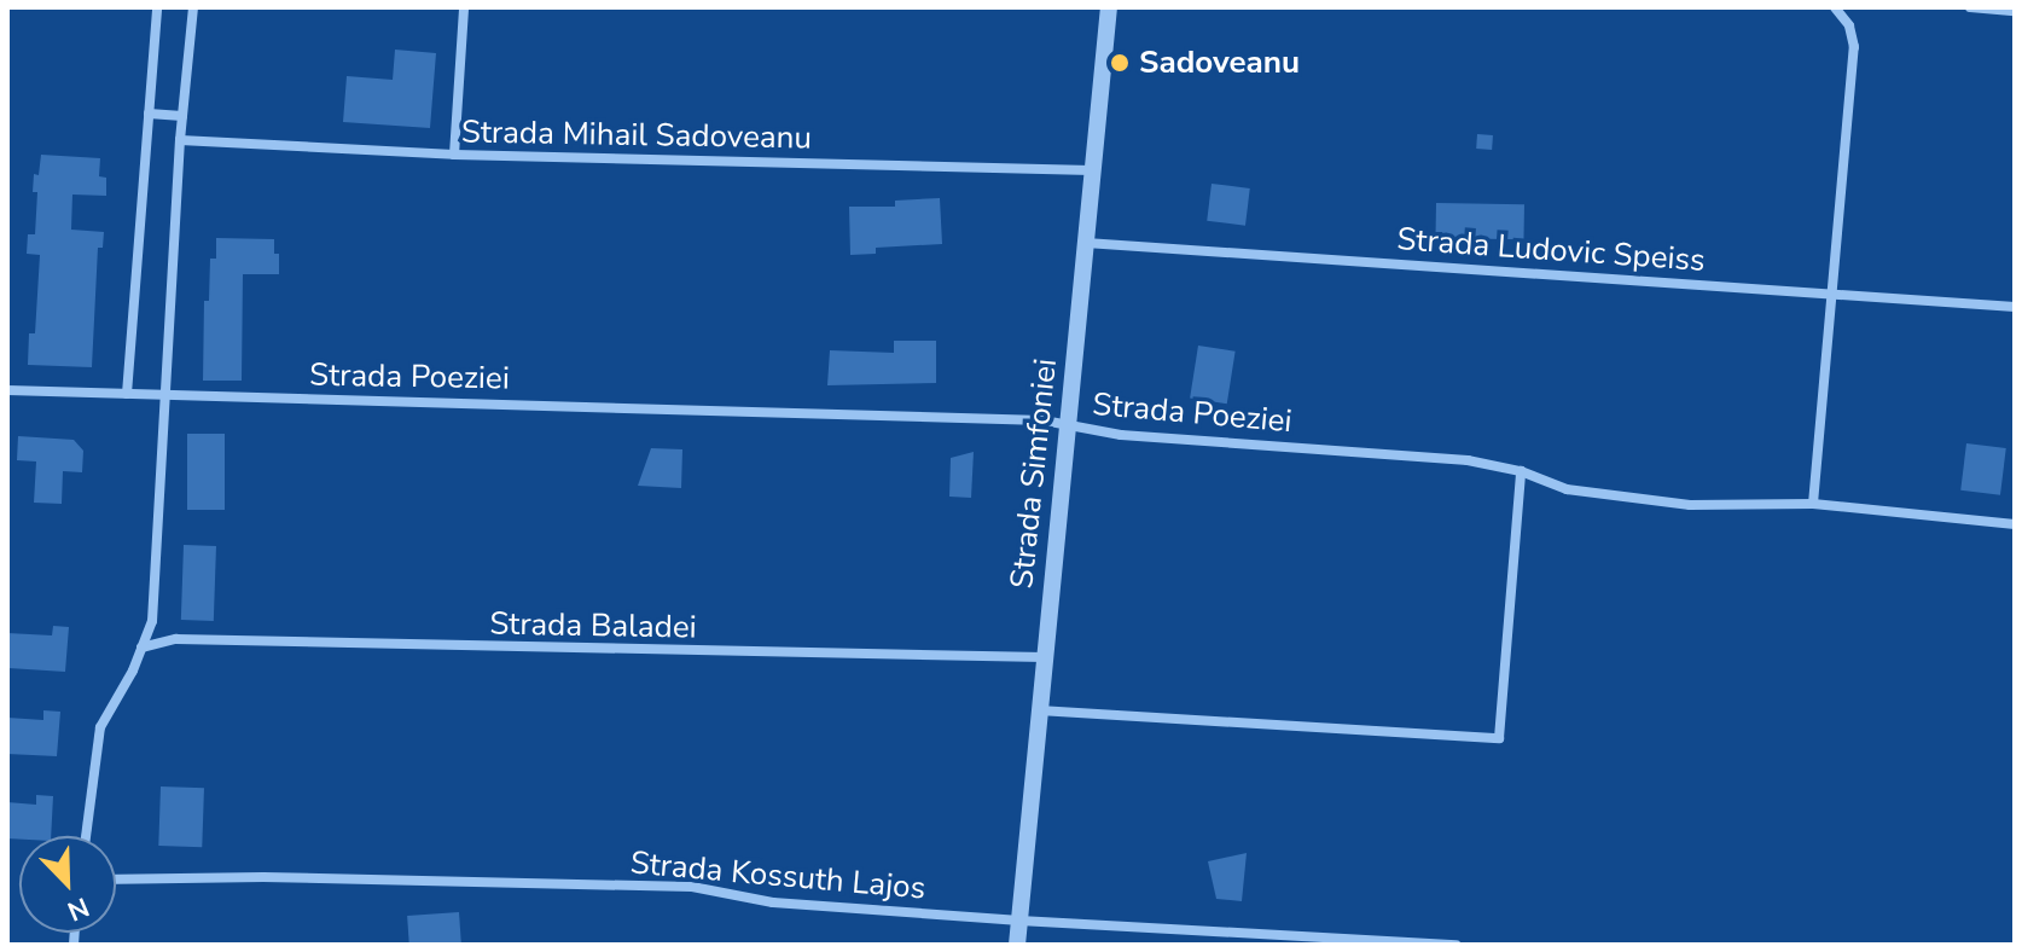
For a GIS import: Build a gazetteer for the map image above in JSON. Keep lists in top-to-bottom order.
{
  "streets": {
    "street": [
      "Strada Mihail Sadoveanu",
      "Strada Ludovic Speiss",
      "Strada Poeziei",
      "Strada Simfoniei",
      "Strada Baladei",
      "Strada Kossuth Lajos"
    ]
  },
  "crossings": [
    ["Strada Mihail Sadoveanu", "Strada Simfoniei"],
    ["Strada Ludovic Speiss", "Strada Simfoniei"],
    ["Strada Poeziei", "Strada Simfoniei"],
    ["Strada Simfoniei", "Strada Baladei"],
    ["Strada Simfoniei", "Strada Kossuth Lajos"]
  ],
  "places": ["Sadoveanu"],
  "north": "bottom right"
}
